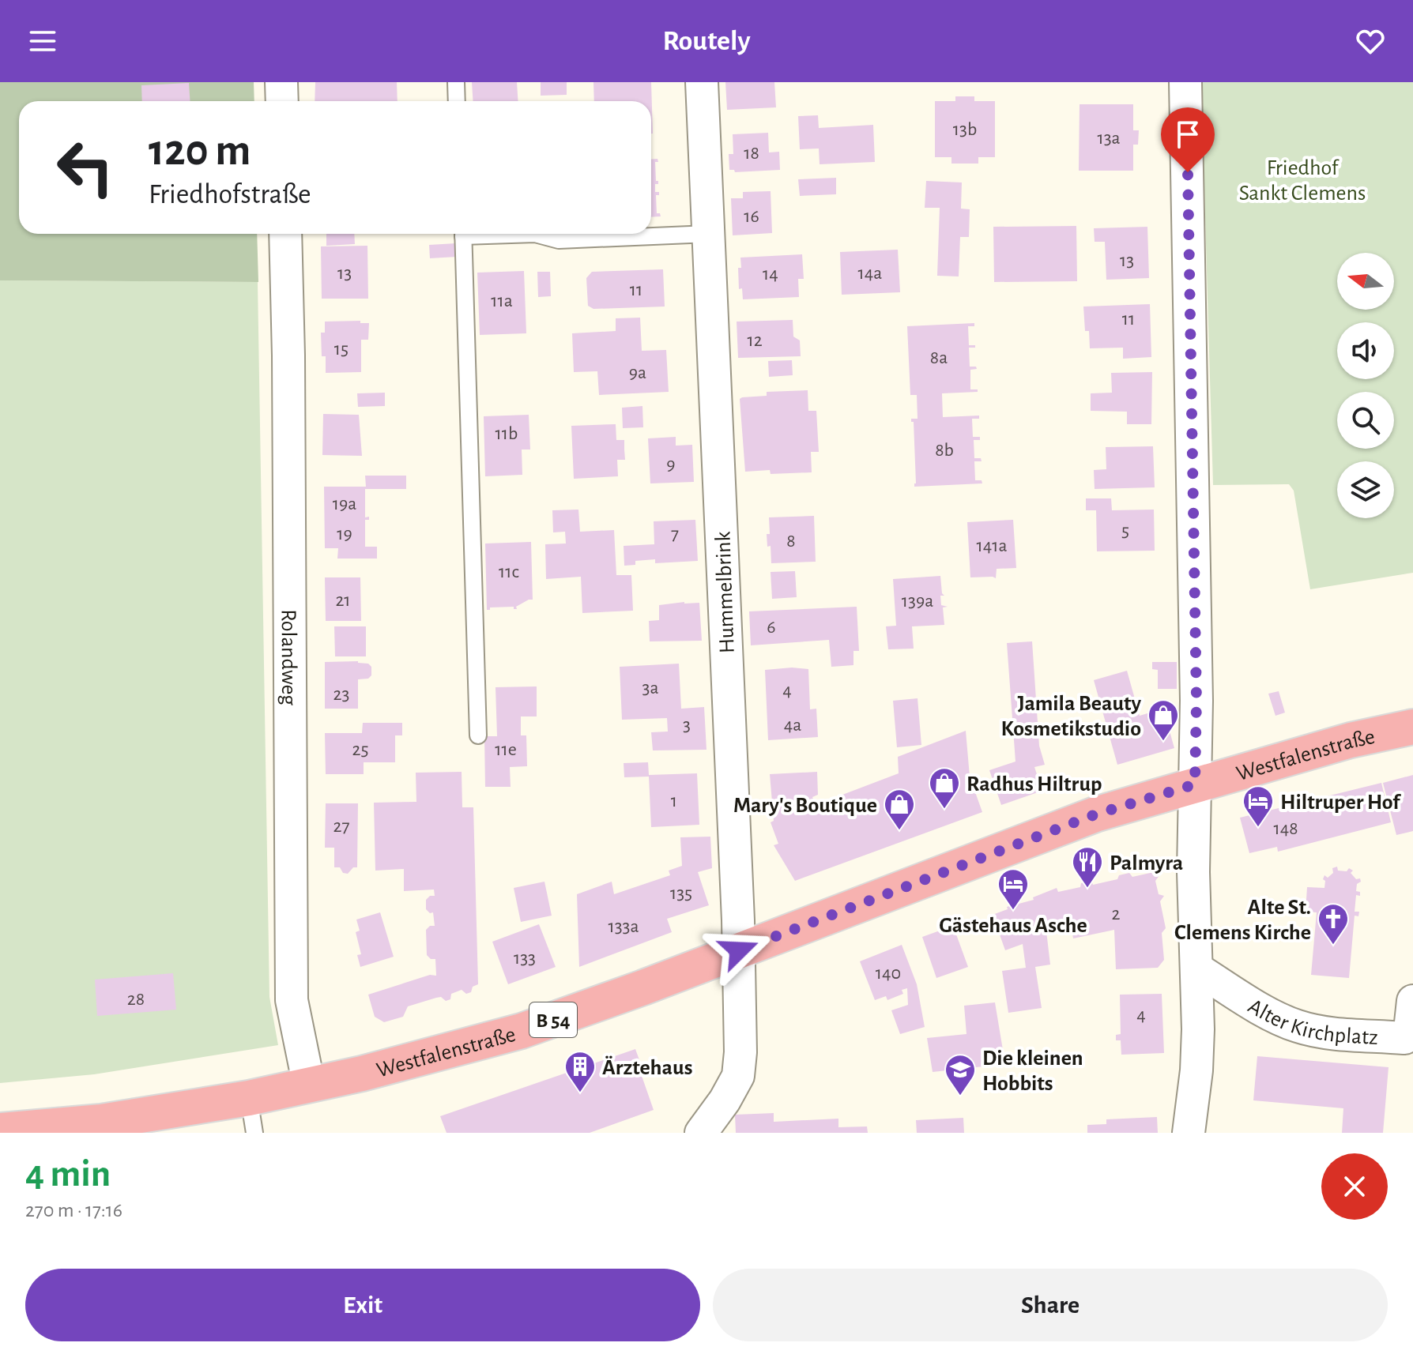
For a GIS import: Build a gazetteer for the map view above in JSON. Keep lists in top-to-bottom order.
{
  "streets": {
    "main road": ["Westfalenstraße", "B 54"],
    "street": ["Hummelbrink", "Rolandweg", "Alter Kirchplatz"]
  },
  "crossings": [
    ["Hummelbrink", "Westfalenstraße"],
    ["Rolandweg", "Westfalenstraße"]
  ],
  "parks": ["Friedhof Sankt Clemens"],
  "places": {
    "shop": ["Jamila Beauty Kosmetikstudio", "Radhus Hiltrup", "Mary's Boutique"],
    "hotel": ["Hiltruper Hof", "Gästehaus Asche"],
    "restaurant": ["Palmyra"],
    "church": ["Alte St. Clemens Kirche"],
    "building": ["Ärztehaus"],
    "school or university": ["Die kleinen Hobbits"]
  },
  "house_numbers": [
    "13b",
    "13a",
    "18",
    "16",
    "13",
    "13",
    "14a",
    "14",
    "11",
    "11a",
    "11",
    "12",
    "15",
    "8a",
    "9a",
    "11b",
    "8b",
    "9",
    "19a",
    "5",
    "19",
    "7",
    "8",
    "141a",
    "11c",
    "21",
    "139a",
    "6",
    "3a",
    "4",
    "23",
    "3",
    "4a",
    "25",
    "11e",
    "1",
    "27",
    "148",
    "135",
    "2",
    "133a",
    "133",
    "140",
    "28",
    "4"
  ],
  "north": "left",
  "page": {
    "header": "Routely",
    "turn": ["120 m", "Friedhofstraße"],
    "heading": ["4 min", "270 m · 17:16"],
    "buttons": ["Exit", "Share"]
  }
}
